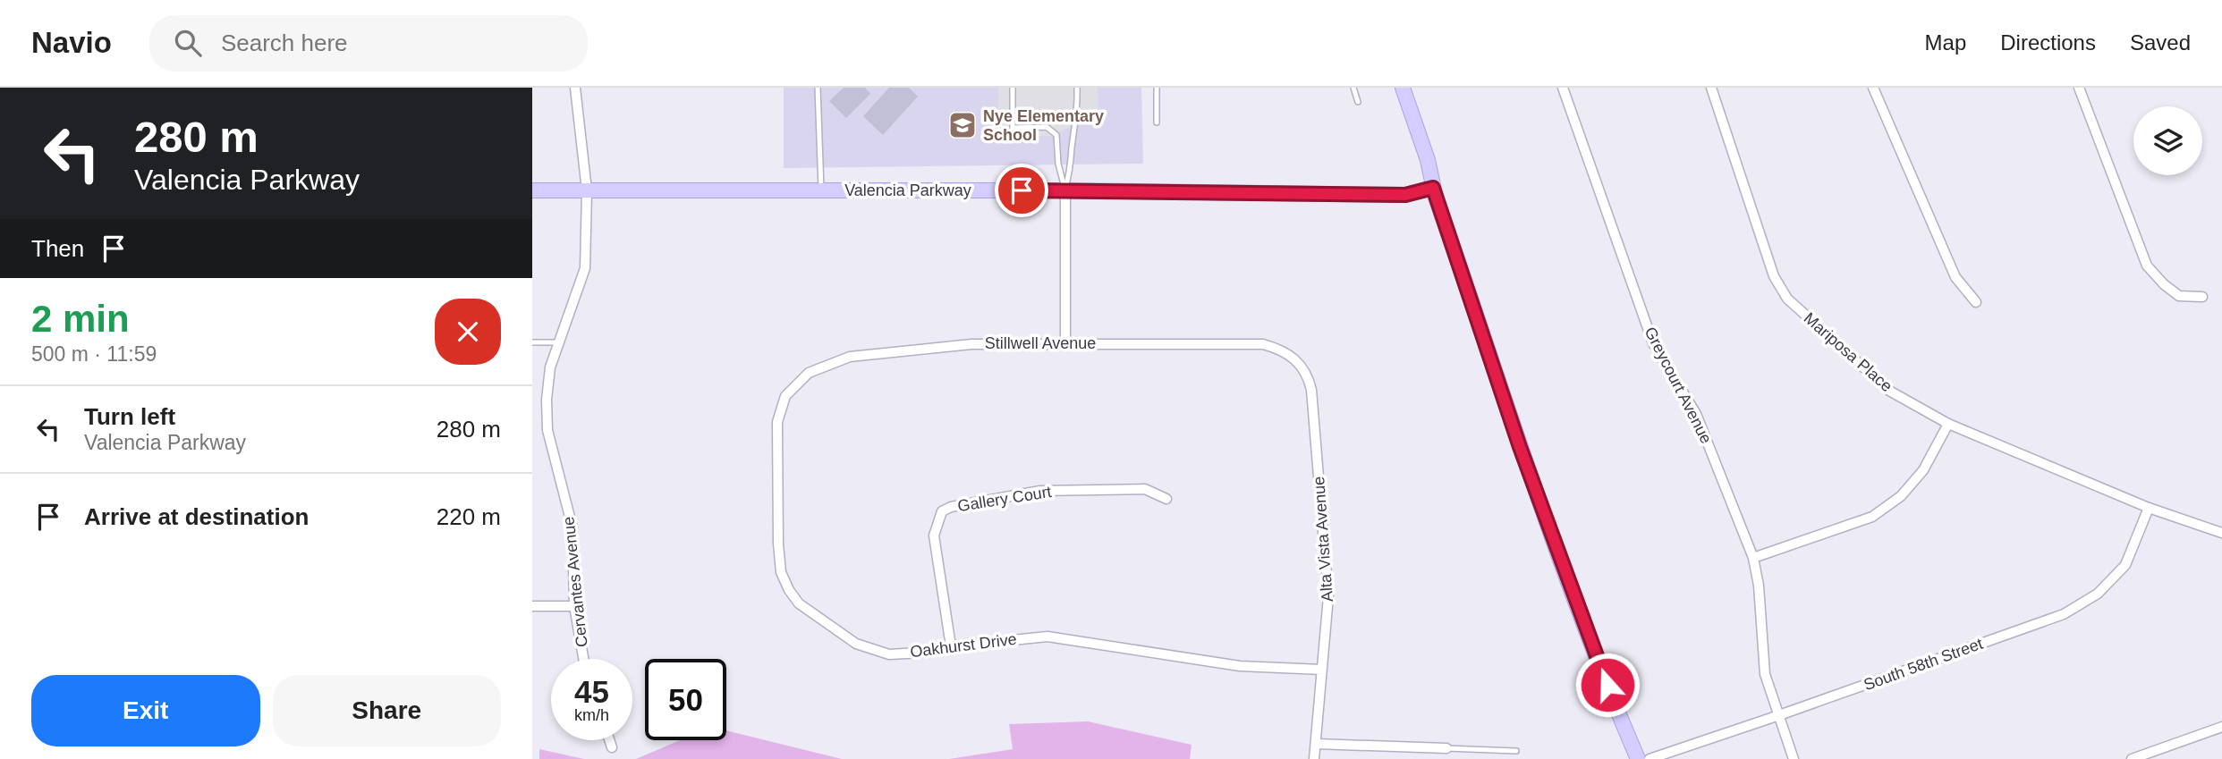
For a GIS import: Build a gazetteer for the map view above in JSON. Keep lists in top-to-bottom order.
{
  "streets": {
    "main road": ["Valencia Parkway"],
    "street": [
      "Stillwell Avenue",
      "Mariposa Place",
      "Greycourt Avenue",
      "Gallery Court",
      "Alta Vista Avenue",
      "Cervantes Avenue",
      "Oakhurst Drive",
      "South 58th Street"
    ]
  },
  "crossings": [
    ["Valencia Parkway", "Cervantes Avenue"],
    ["Stillwell Avenue", "Alta Vista Avenue"],
    ["Stillwell Avenue", "Oakhurst Drive"],
    ["Mariposa Place", "South 58th Street"],
    ["Greycourt Avenue", "South 58th Street"],
    ["Gallery Court", "Oakhurst Drive"],
    ["Alta Vista Avenue", "Oakhurst Drive"]
  ],
  "places": {
    "school or university": ["Nye Elementary School"]
  },
  "page": {
    "header": "Navio",
    "search": "Search here",
    "nav": ["Map", "Directions", "Saved"],
    "turn": ["280 m", "Valencia Parkway"],
    "then": "Then",
    "heading": ["2 min", "500 m · 11:59"],
    "list": [
      {
        "name": "Turn left",
        "note": "Valencia Parkway",
        "value": "280 m"
      },
      {
        "name": "Arrive at destination",
        "value": "220 m"
      }
    ],
    "speed": "45 km/h",
    "limit": "50",
    "buttons": ["Exit", "Share"]
  }
}
